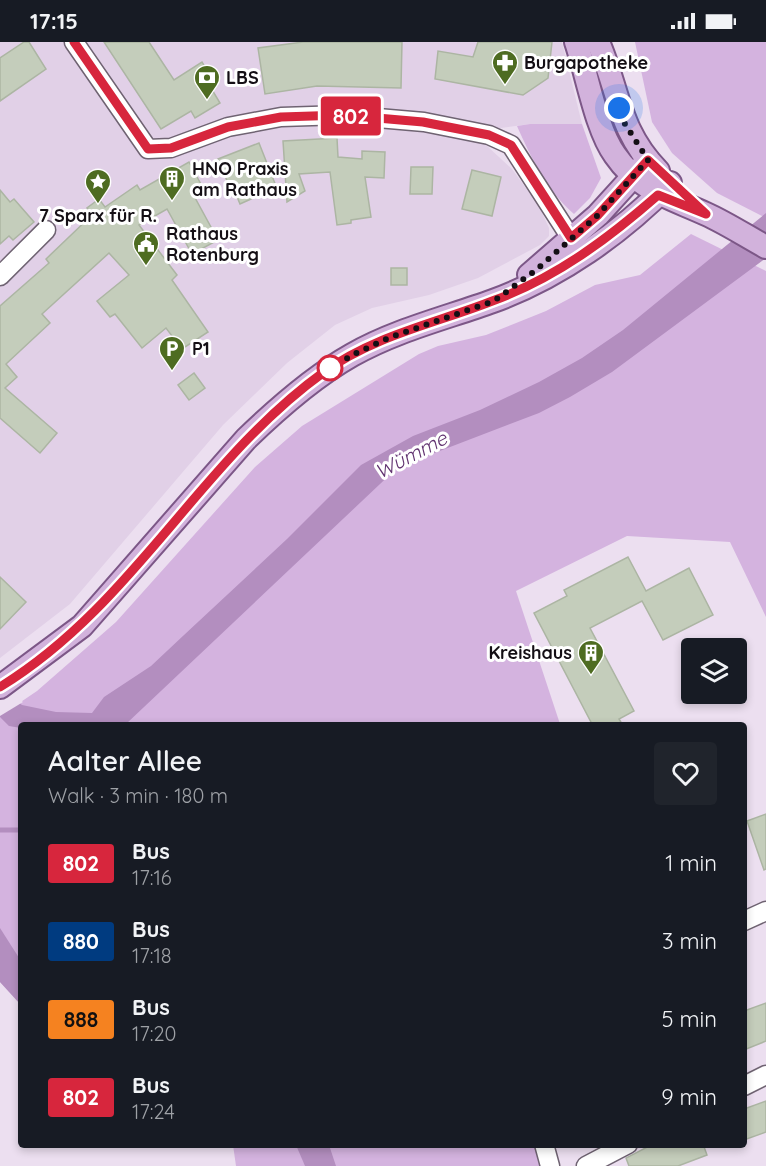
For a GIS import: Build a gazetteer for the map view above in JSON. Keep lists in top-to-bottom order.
{
  "water": ["Wümme"],
  "places": {
    "pharmacy": ["Burgapotheke"],
    "bank": ["LBS"],
    "building": ["HNO Praxis am Rathaus", "Kreishaus"],
    "place": ["7 Sparx für R."],
    "public building": ["Rathaus Rotenburg"],
    "parking": ["P1"]
  },
  "lines": ["bus line 802"],
  "page": {
    "status": "17:15",
    "on_map": "802",
    "heading": ["Aalter Allee", "Walk · 3 min · 180 m"],
    "list": [
      {
        "mark": "802",
        "name": "Bus",
        "note": "17:16",
        "value": "1 min"
      },
      {
        "mark": "880",
        "name": "Bus",
        "note": "17:18",
        "value": "3 min"
      },
      {
        "mark": "888",
        "name": "Bus",
        "note": "17:20",
        "value": "5 min"
      },
      {
        "mark": "802",
        "name": "Bus",
        "note": "17:24",
        "value": "9 min"
      }
    ]
  }
}
